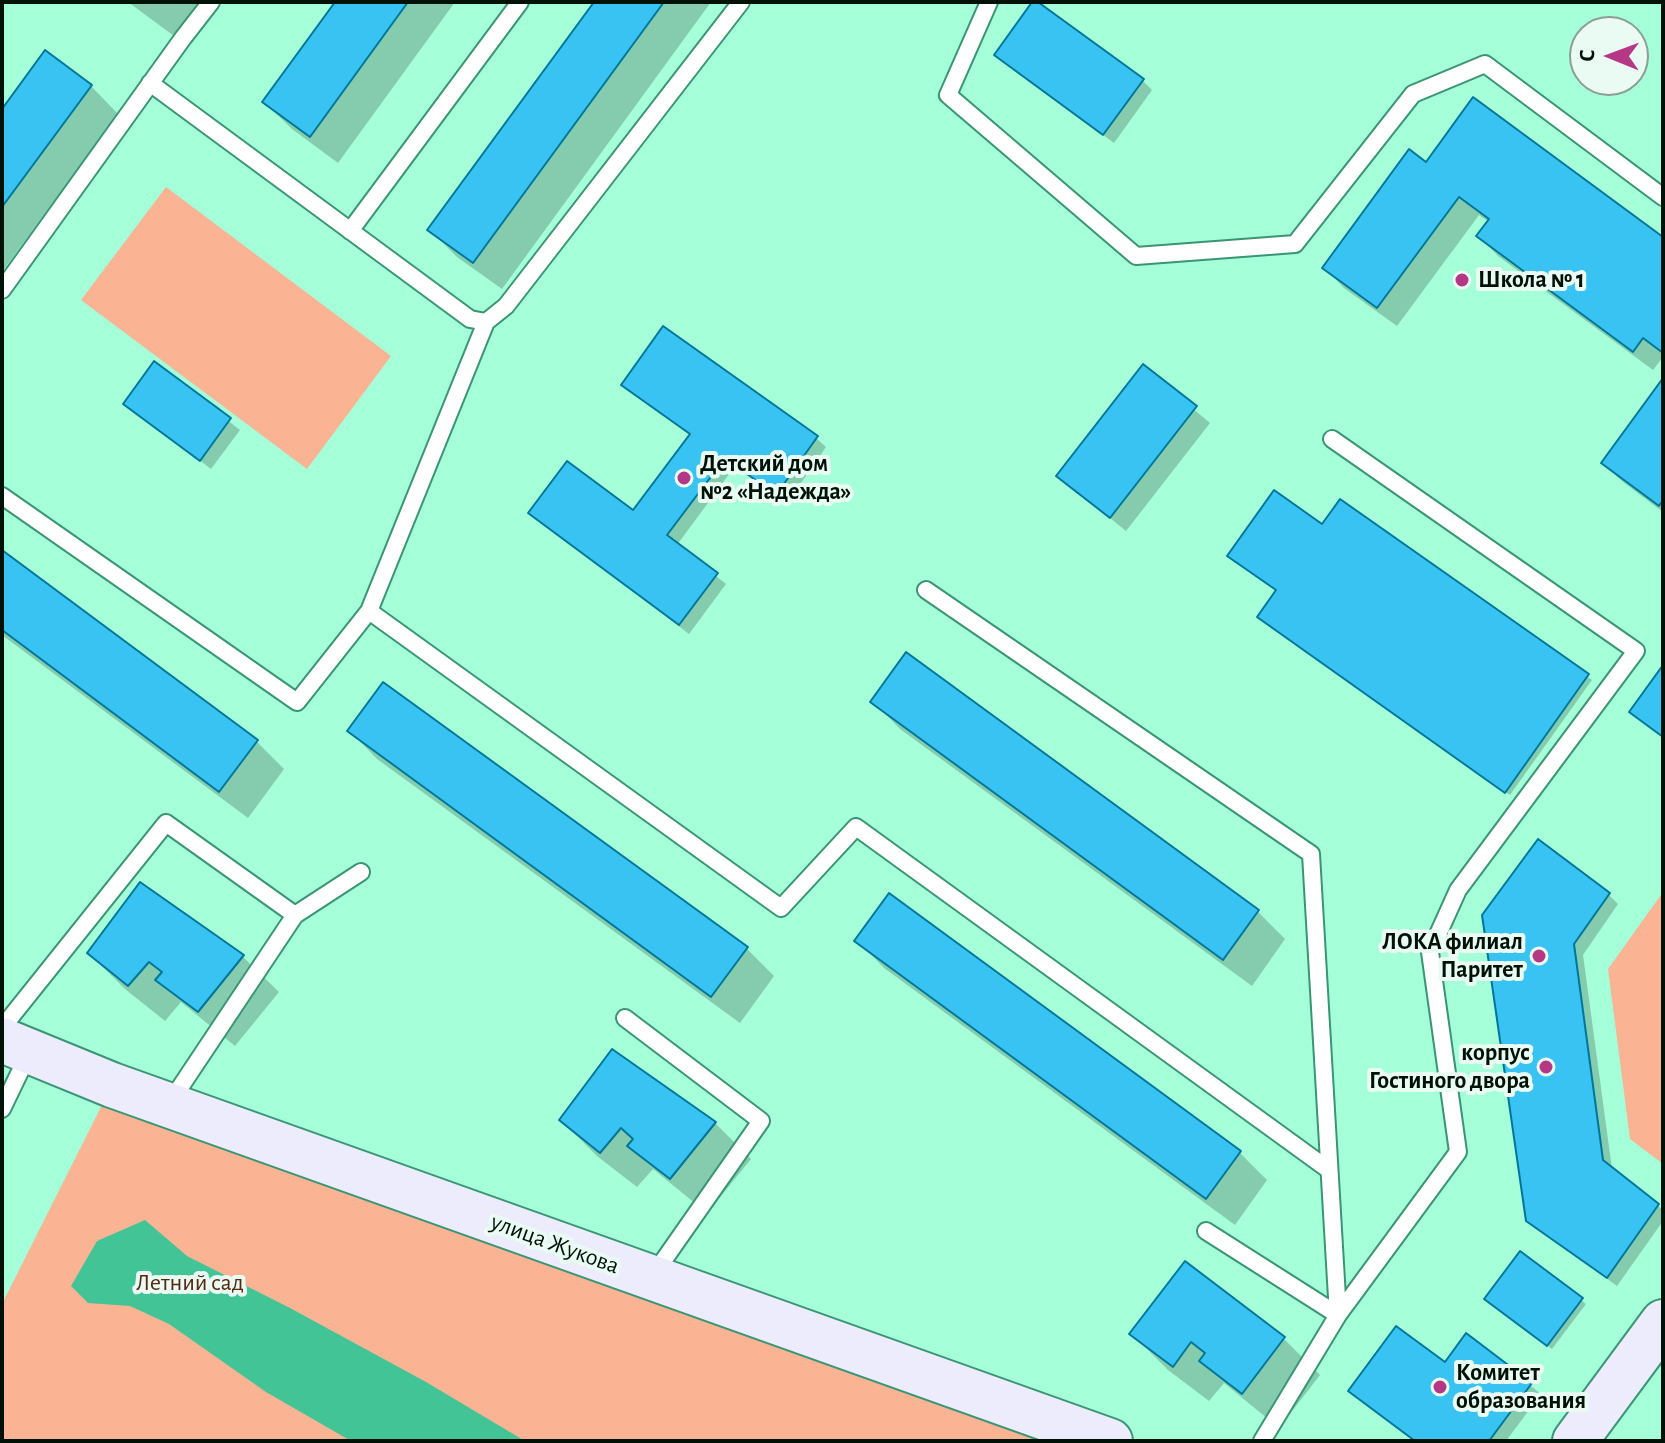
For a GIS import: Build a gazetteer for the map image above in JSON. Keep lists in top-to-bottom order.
{
  "streets": {
    "street": ["улица Жукова"]
  },
  "parks": ["Летний сад"],
  "places": [
    "Школа № 1",
    "Детский дом №2 «Надежда»",
    "ЛОКА филиал Паритет",
    "корпус Гостиного двора",
    "Комитет образования"
  ],
  "north": "left"
}
